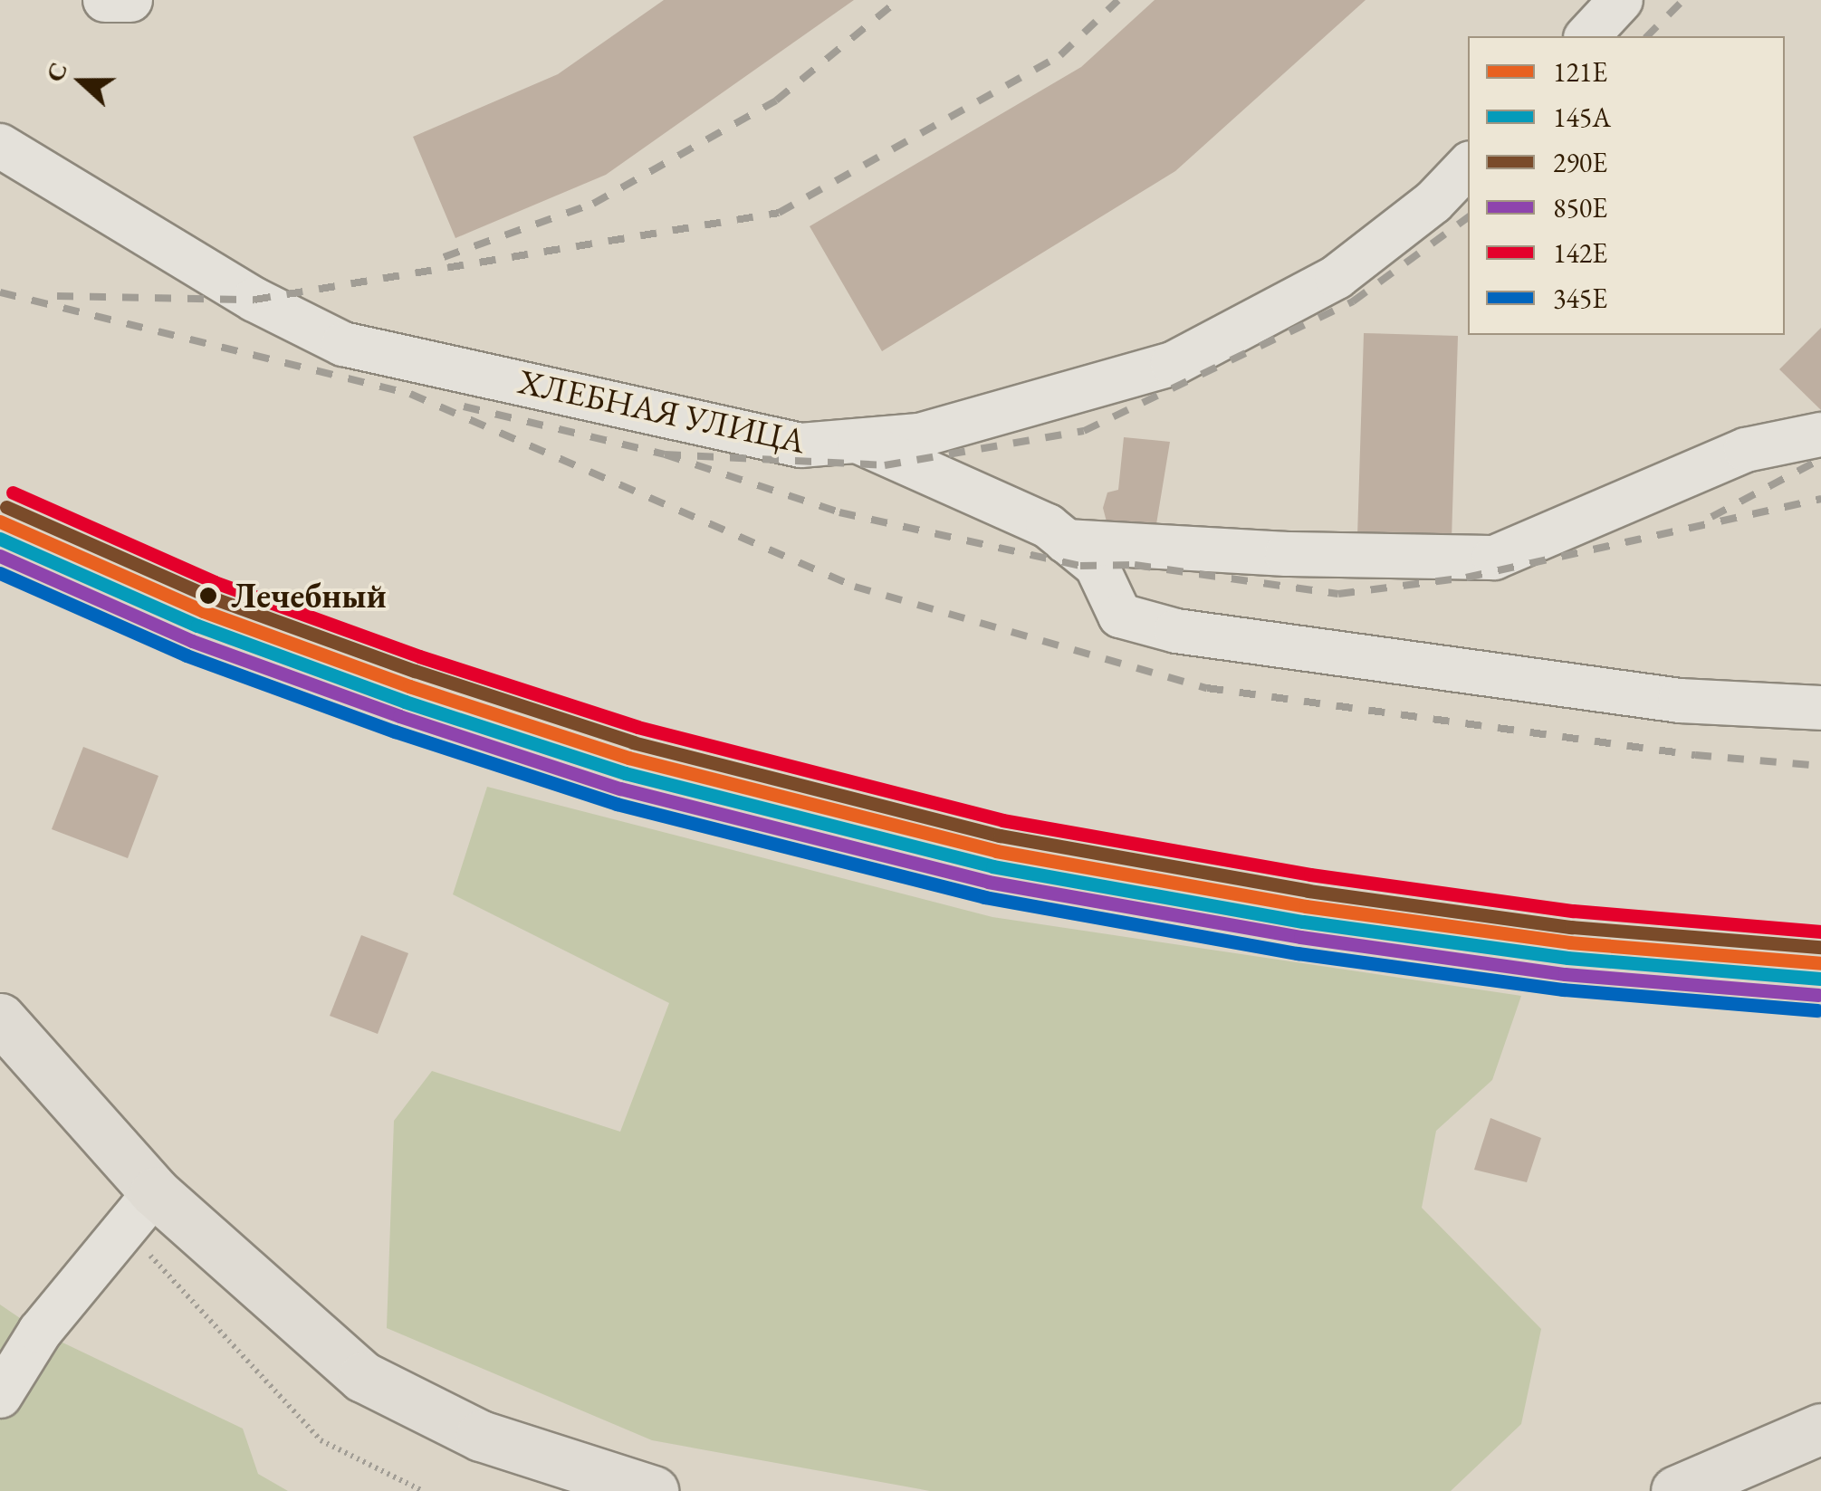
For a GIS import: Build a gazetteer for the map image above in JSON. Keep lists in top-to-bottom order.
{
  "streets": {
    "street": ["ХЛЕБНАЯ УЛИЦА"]
  },
  "places": ["Лечебный"],
  "lines": [
    "transit line 142Е",
    "transit line 290Е",
    "transit line 121Е",
    "transit line 145А",
    "transit line 850Е",
    "transit line 345Е"
  ],
  "legend": [
    "121Е",
    "145А",
    "290Е",
    "850Е",
    "142Е",
    "345Е"
  ],
  "north": "left"
}
